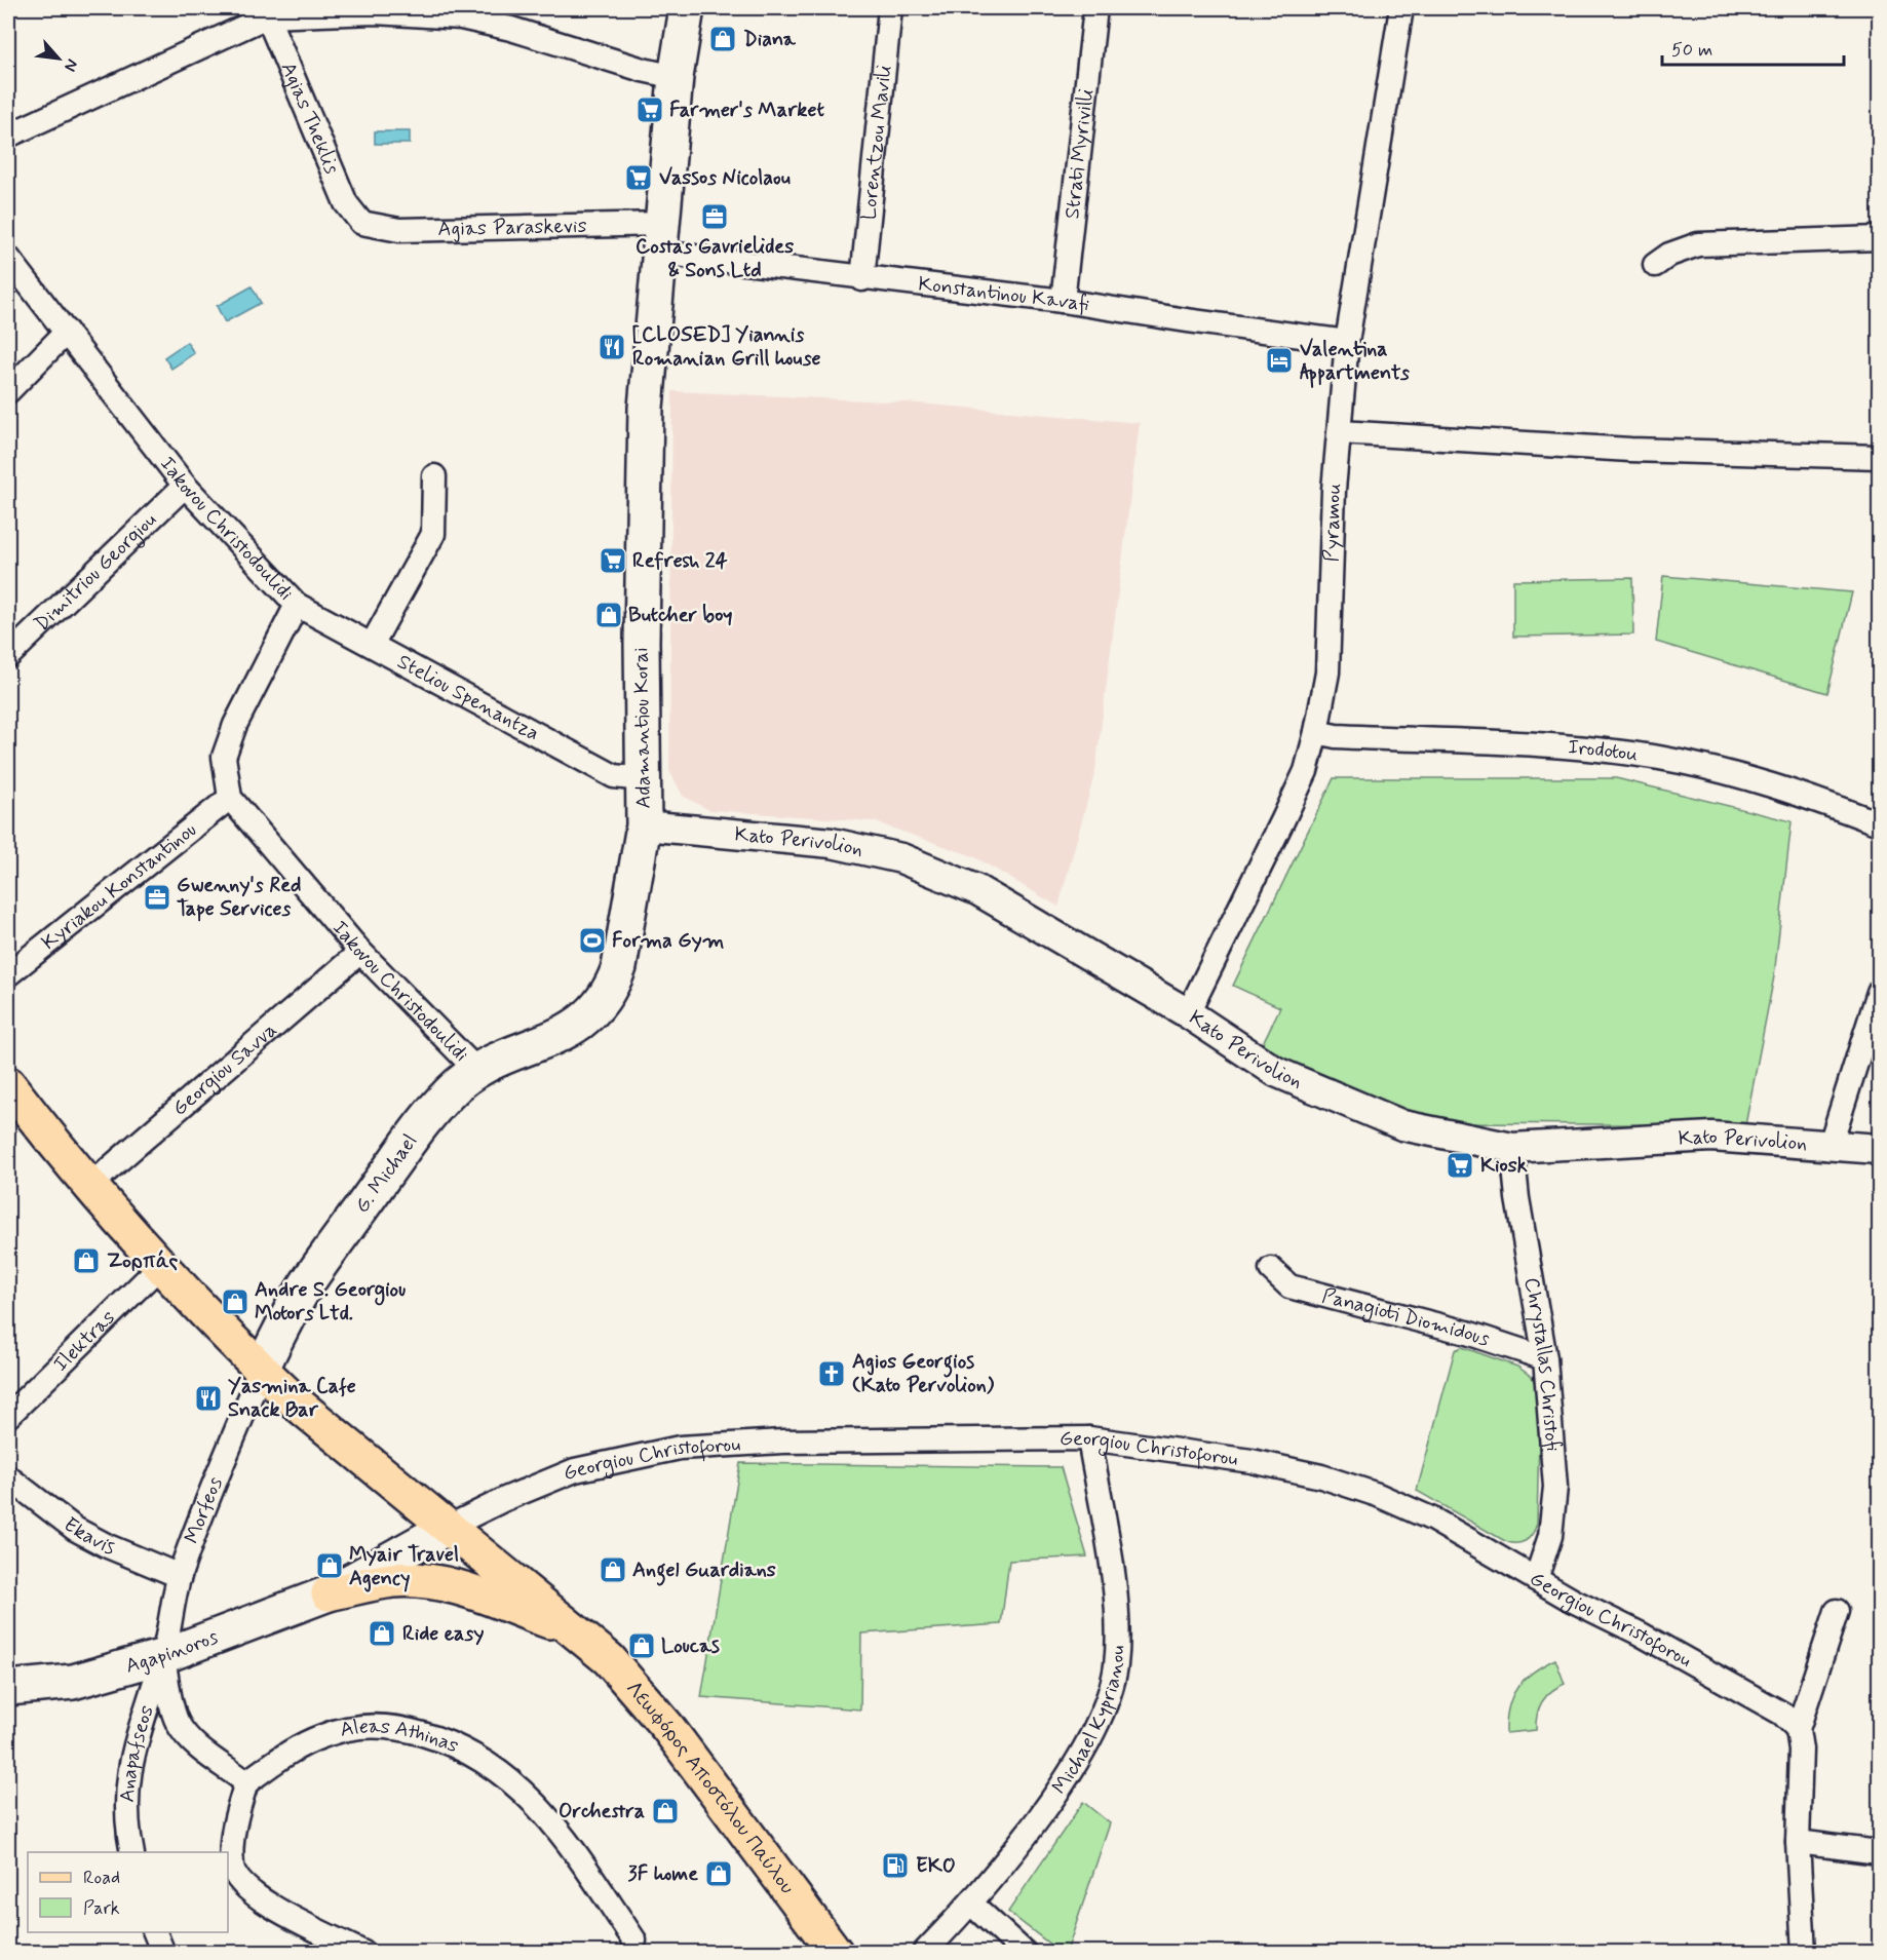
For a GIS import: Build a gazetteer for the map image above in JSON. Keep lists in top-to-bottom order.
{
  "streets": {
    "main road": [
      "Adamantiou Korai",
      "G. Michael",
      "Agapinoros",
      "Λεωφόρος Αποστόλου Παύλου"
    ],
    "street": [
      "Agias Theklis",
      "Lorentzou Mavili",
      "Strati Myrivilli",
      "Agias Paraskevis",
      "Konstantinou Kavafi",
      "Pyramou",
      "Iakovou Christodoulidi",
      "Dimitriou Georgiou",
      "Steliou Spenantza",
      "Irodotou",
      "Kato Perivolion",
      "Kyriakou Konstantinou",
      "Georgiou Savva",
      "Panagioti Diomidous",
      "Ilektras",
      "Chrystallas Christofi",
      "Georgiou Christoforou",
      "Morfeos",
      "Ekavis",
      "Michael Kyprianou",
      "Aleas Athinas",
      "Anapafseos"
    ]
  },
  "crossings": [
    ["Agias Theklis", "Agias Paraskevis"],
    ["Lorentzou Mavili", "Konstantinou Kavafi"],
    ["Strati Myrivilli", "Konstantinou Kavafi"],
    ["Agias Paraskevis", "Konstantinou Kavafi"],
    ["Agias Paraskevis", "Adamantiou Korai"],
    ["Konstantinou Kavafi", "Pyramou"],
    ["Konstantinou Kavafi", "Adamantiou Korai"],
    ["Pyramou", "Irodotou"],
    ["Pyramou", "Kato Perivolion"],
    ["Iakovou Christodoulidi", "Dimitriou Georgiou"],
    ["Iakovou Christodoulidi", "Steliou Spenantza"],
    ["Iakovou Christodoulidi", "Adamantiou Korai"],
    ["Iakovou Christodoulidi", "Kyriakou Konstantinou"],
    ["Iakovou Christodoulidi", "Georgiou Savva"],
    ["Iakovou Christodoulidi", "G. Michael"],
    ["Steliou Spenantza", "Adamantiou Korai"],
    ["Adamantiou Korai", "Kato Perivolion"],
    ["Adamantiou Korai", "G. Michael"],
    ["Kato Perivolion", "Chrystallas Christofi"],
    ["G. Michael", "Morfeos"],
    ["Panagioti Diomidous", "Chrystallas Christofi"],
    ["Chrystallas Christofi", "Georgiou Christoforou"],
    ["Georgiou Christoforou", "Agapinoros"],
    ["Georgiou Christoforou", "Michael Kyprianou"],
    ["Georgiou Christoforou", "Λεωφόρος Αποστόλου Παύλου"],
    ["Morfeos", "Ekavis"],
    ["Morfeos", "Agapinoros"],
    ["Morfeos", "Anapafseos"],
    ["Agapinoros", "Anapafseos"],
    ["Agapinoros", "Λεωφόρος Αποστόλου Παύλου"]
  ],
  "places": {
    "shop": [
      "Diana",
      "Butcher boy",
      "Ζορπάς",
      "Andre S. Georgiou Motors Ltd.",
      "Myair Travel Agency",
      "Angel Guardians",
      "Ride easy",
      "Loucas",
      "Orchestra",
      "3F home"
    ],
    "supermarket": [
      "Farmer's Market",
      "Vassos Nicolaou",
      "Refresh 24",
      "Kiosk"
    ],
    "office": ["Costas Gavrielides & Sons Ltd", "Gwenny's Red Tape Services"],
    "restaurant": ["[CLOSED] Yiannis Romanian Grill house", "Yasmina Cafe Snack Bar"],
    "hotel": ["Valentina Appartments"],
    "sports": ["Forma Gym"],
    "church": ["Agios Georgios (Kato Pervolion)"],
    "fuel station": ["EKO"]
  },
  "legend": ["Road", "Park"],
  "scale_bar": "50 m",
  "north": "bottom right"
}
